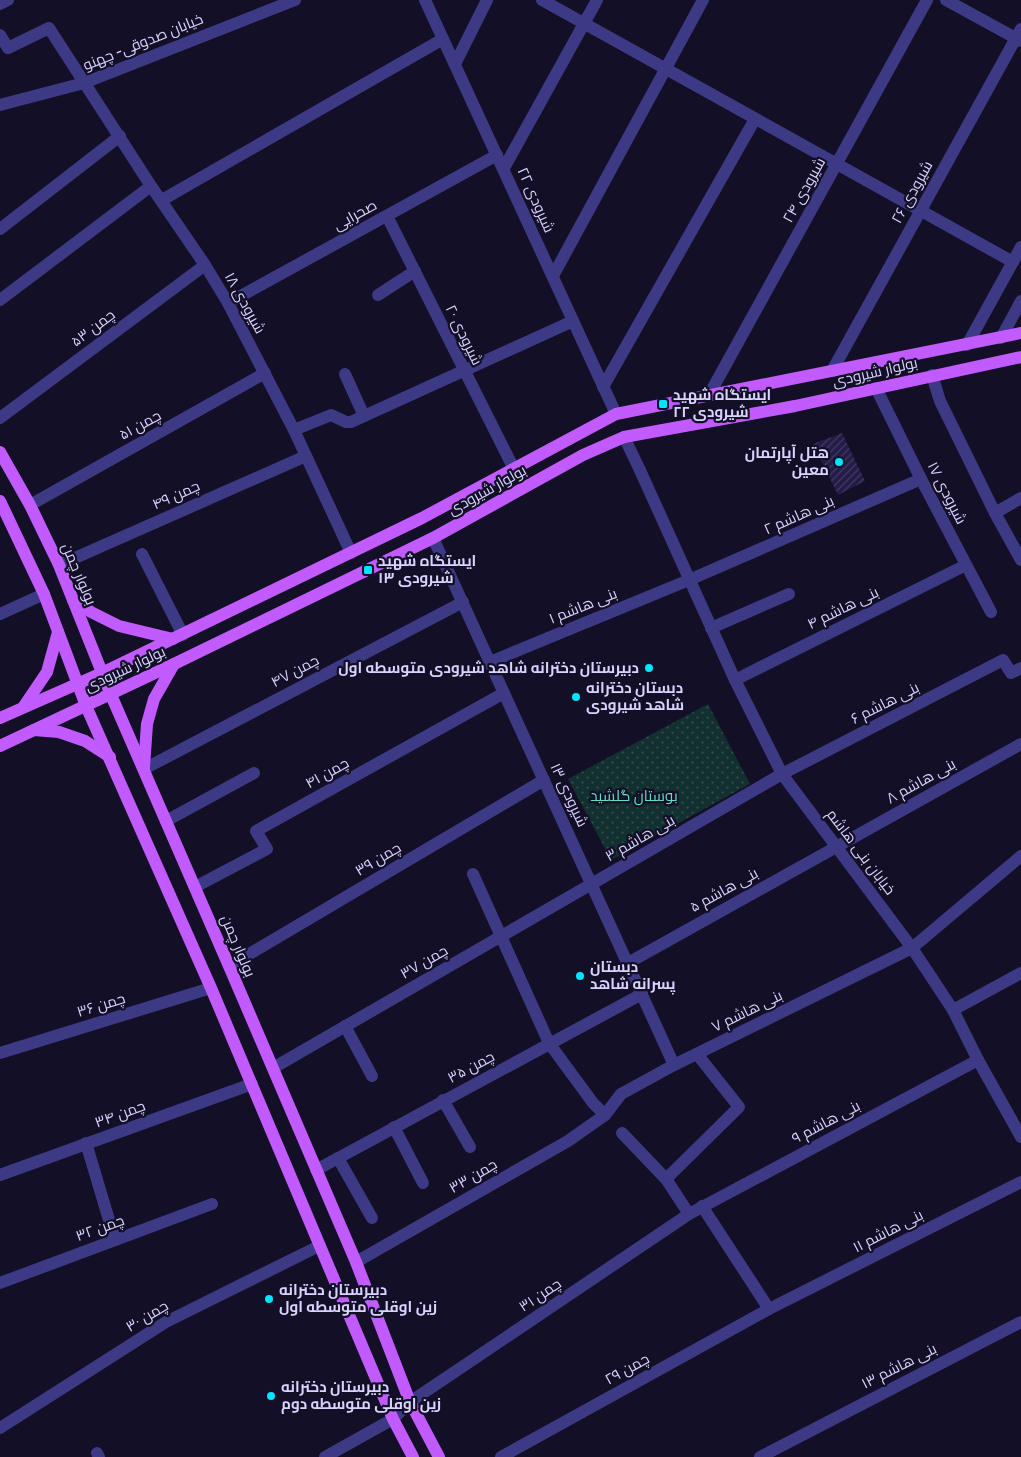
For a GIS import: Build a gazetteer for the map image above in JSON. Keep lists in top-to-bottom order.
{
  "streets": {
    "main road": ["بولوار شیرودی", "بولوار چمن"],
    "street": [
      "خیابان صدوقی- چهنو",
      "شیرودی ۲۴",
      "شیرودی ۲۶",
      "شیرودی ۲۲",
      "صحرایی",
      "شیرودی ۱۸",
      "چمن ۵۳",
      "شیرودی ۲۰",
      "چمن ۵۱",
      "شیرودی ۱۷",
      "چمن ۴۹",
      "بنی هاشم ۲",
      "بنی هاشم ۱",
      "بنی هاشم ۴",
      "چمن ۴۷",
      "بنی هاشم ۶",
      "چمن ۴۱",
      "بنی هاشم ۸",
      "شیرودی ۱۳",
      "بنی هاشم ۳",
      "خیابان بنی هاشم",
      "چمن ۳۹",
      "بنی هاشم ۵",
      "چمن ۳۷",
      "چمن ۳۶",
      "بنی هاشم ۷",
      "چمن ۳۵",
      "چمن ۳۴",
      "بنی هاشم ۹",
      "چمن ۳۳",
      "چمن ۳۲",
      "بنی هاشم ۱۱",
      "چمن ۳۱",
      "چمن ۳۰",
      "بنی هاشم ۱۳",
      "چمن ۲۹"
    ]
  },
  "crossings": [
    ["خیابان صدوقی- چهنو", "شیرودی ۱۸"],
    ["شیرودی ۲۴", "بولوار شیرودی"],
    ["شیرودی ۲۶", "بولوار شیرودی"],
    ["شیرودی ۲۲", "صحرایی"],
    ["شیرودی ۲۲", "بولوار شیرودی"],
    ["صحرایی", "شیرودی ۱۸"],
    ["صحرایی", "شیرودی ۲۰"],
    ["شیرودی ۱۸", "چمن ۵۳"],
    ["شیرودی ۱۸", "بولوار شیرودی"],
    ["شیرودی ۱۸", "چمن ۵۱"],
    ["شیرودی ۱۸", "چمن ۴۹"],
    ["شیرودی ۲۰", "بولوار شیرودی"],
    ["بولوار شیرودی", "شیرودی ۱۷"],
    ["بولوار شیرودی", "بولوار چمن"],
    ["بولوار شیرودی", "شیرودی ۱۳"],
    ["بولوار شیرودی", "خیابان بنی هاشم"],
    ["چمن ۵۱", "بولوار چمن"],
    ["شیرودی ۱۷", "بنی هاشم ۲"],
    ["شیرودی ۱۷", "بنی هاشم ۴"],
    ["چمن ۴۹", "بولوار چمن"],
    ["بنی هاشم ۲", "بنی هاشم ۱"],
    ["بنی هاشم ۲", "خیابان بنی هاشم"],
    ["بولوار چمن", "چمن ۴۷"],
    ["بولوار چمن", "چمن ۴۱"],
    ["بولوار چمن", "چمن ۳۹"],
    ["بولوار چمن", "چمن ۳۷"],
    ["بولوار چمن", "چمن ۳۵"],
    ["بولوار چمن", "چمن ۳۳"],
    ["بولوار چمن", "چمن ۳۱"],
    ["بنی هاشم ۱", "شیرودی ۱۳"],
    ["بنی هاشم ۱", "خیابان بنی هاشم"],
    ["بنی هاشم ۴", "خیابان بنی هاشم"],
    ["چمن ۴۷", "شیرودی ۱۳"],
    ["بنی هاشم ۶", "بنی هاشم ۳"],
    ["بنی هاشم ۶", "خیابان بنی هاشم"],
    ["چمن ۴۱", "شیرودی ۱۳"],
    ["بنی هاشم ۸", "خیابان بنی هاشم"],
    ["بنی هاشم ۸", "بنی هاشم ۵"],
    ["شیرودی ۱۳", "بنی هاشم ۳"],
    ["شیرودی ۱۳", "چمن ۳۹"],
    ["شیرودی ۱۳", "بنی هاشم ۵"],
    ["شیرودی ۱۳", "چمن ۳۷"],
    ["شیرودی ۱۳", "بنی هاشم ۷"],
    ["شیرودی ۱۳", "چمن ۳۵"],
    ["بنی هاشم ۳", "خیابان بنی هاشم"],
    ["بنی هاشم ۳", "چمن ۳۷"],
    ["خیابان بنی هاشم", "بنی هاشم ۵"],
    ["خیابان بنی هاشم", "بنی هاشم ۷"],
    ["خیابان بنی هاشم", "بنی هاشم ۹"],
    ["بنی هاشم ۷", "چمن ۳۳"],
    ["بنی هاشم ۹", "چمن ۳۱"],
    ["بنی هاشم ۱۱", "چمن ۲۹"]
  ],
  "parks": ["بوستان گلشید"],
  "places": {
    "transit": ["ایستگاه شهید شیرودی ۲۲", "ایستگاه شهید شیرودی ۱۳"],
    "other": [
      "هتل آپارتمان معین",
      "دبیرستان دخترانه شاهد شیرودی متوسطه اول",
      "دبستان دخترانه شاهد شیرودی",
      "دبستان پسرانه شاهد",
      "دبیرستان دخترانه زین اوقلی متوسطه اول",
      "دبیرستان دخترانه زین اوقلی متوسطه دوم"
    ]
  }
}
